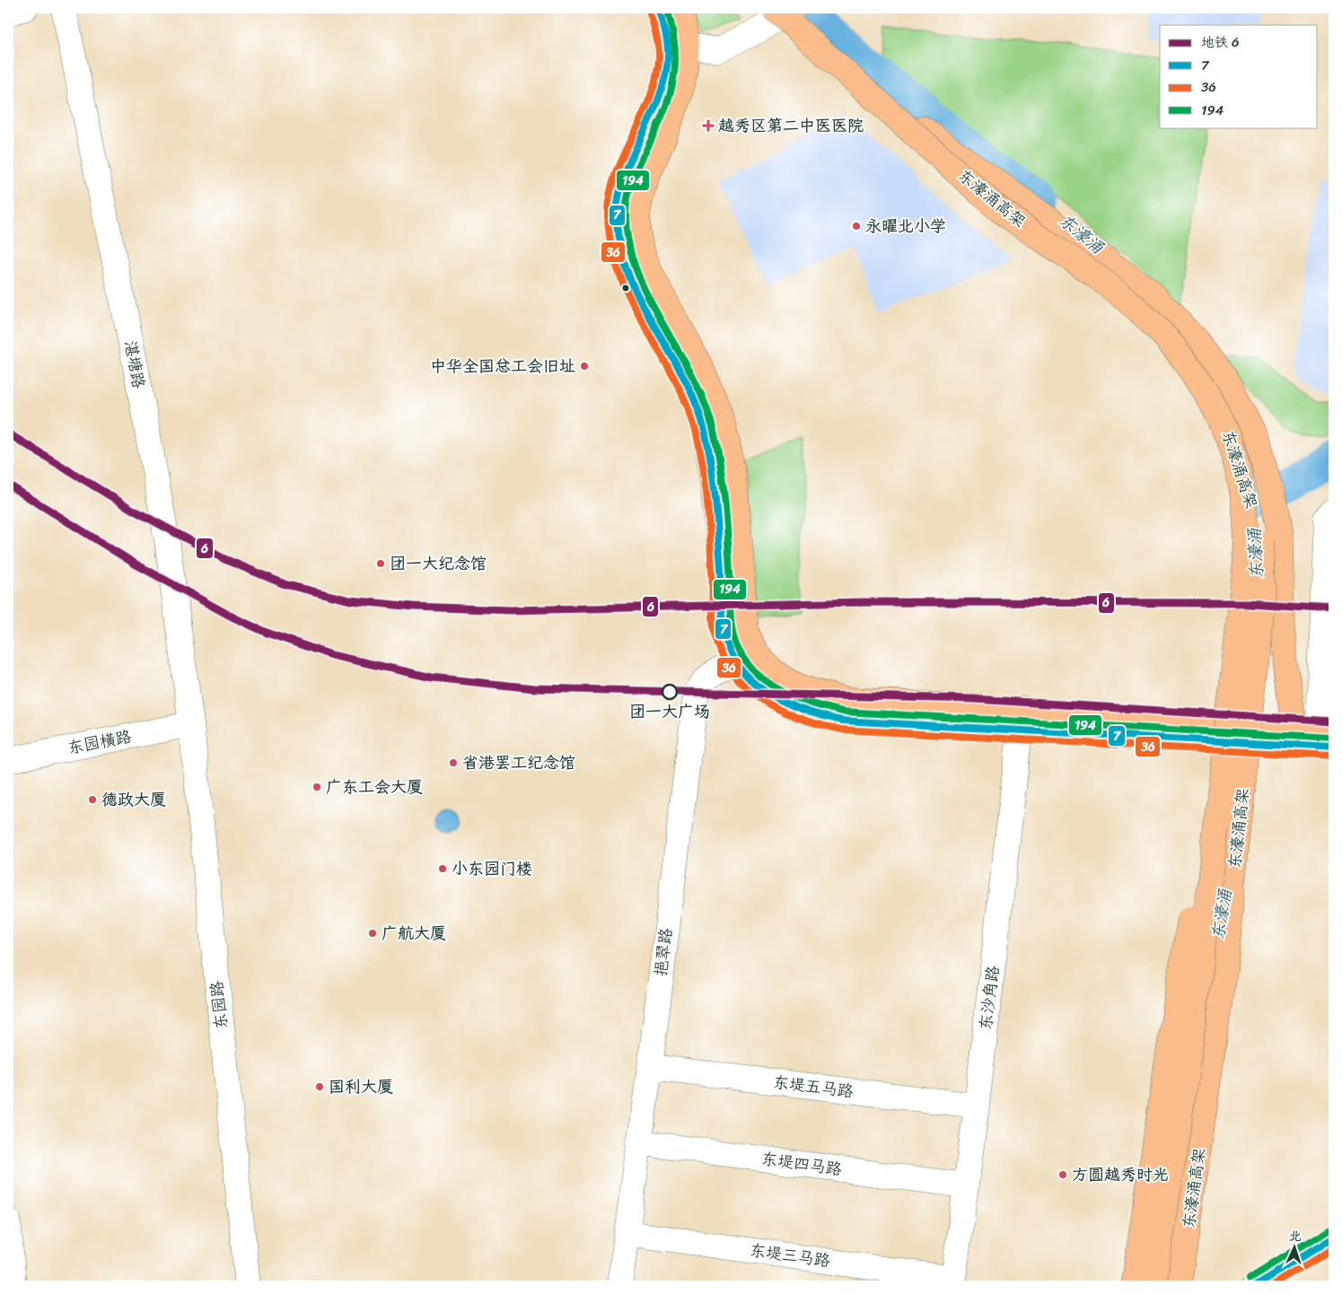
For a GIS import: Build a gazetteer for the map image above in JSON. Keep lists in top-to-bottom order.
{
  "streets": {
    "main road": ["东濠涌高架"],
    "street": [
      "湛塘路",
      "东园横路",
      "挹翠路",
      "东沙角路",
      "东园路",
      "东堤五马路",
      "东堤四马路",
      "东堤三马路"
    ]
  },
  "crossings": [
    ["湛塘路", "东园横路"],
    ["湛塘路", "东园路"],
    ["东园横路", "东园路"],
    ["挹翠路", "东堤五马路"],
    ["挹翠路", "东堤四马路"],
    ["挹翠路", "东堤三马路"],
    ["东沙角路", "东堤五马路"],
    ["东沙角路", "东堤四马路"],
    ["东沙角路", "东堤三马路"]
  ],
  "water": ["东濠涌"],
  "places": {
    "health": ["越秀区第二中医医院"],
    "other": [
      "永曜北小学",
      "中华全国总工会旧址",
      "团一大纪念馆",
      "团一大广场",
      "省港罢工纪念馆",
      "广东工会大厦",
      "德政大厦",
      "小东园门楼",
      "广航大厦",
      "国利大厦",
      "方圆越秀时光"
    ]
  },
  "lines": [
    "transit line 7",
    "transit line 194",
    "transit line 36",
    "metro line 6"
  ],
  "legend": [
    "地铁 6",
    "7",
    "36",
    "194"
  ],
  "north": "top"
}
